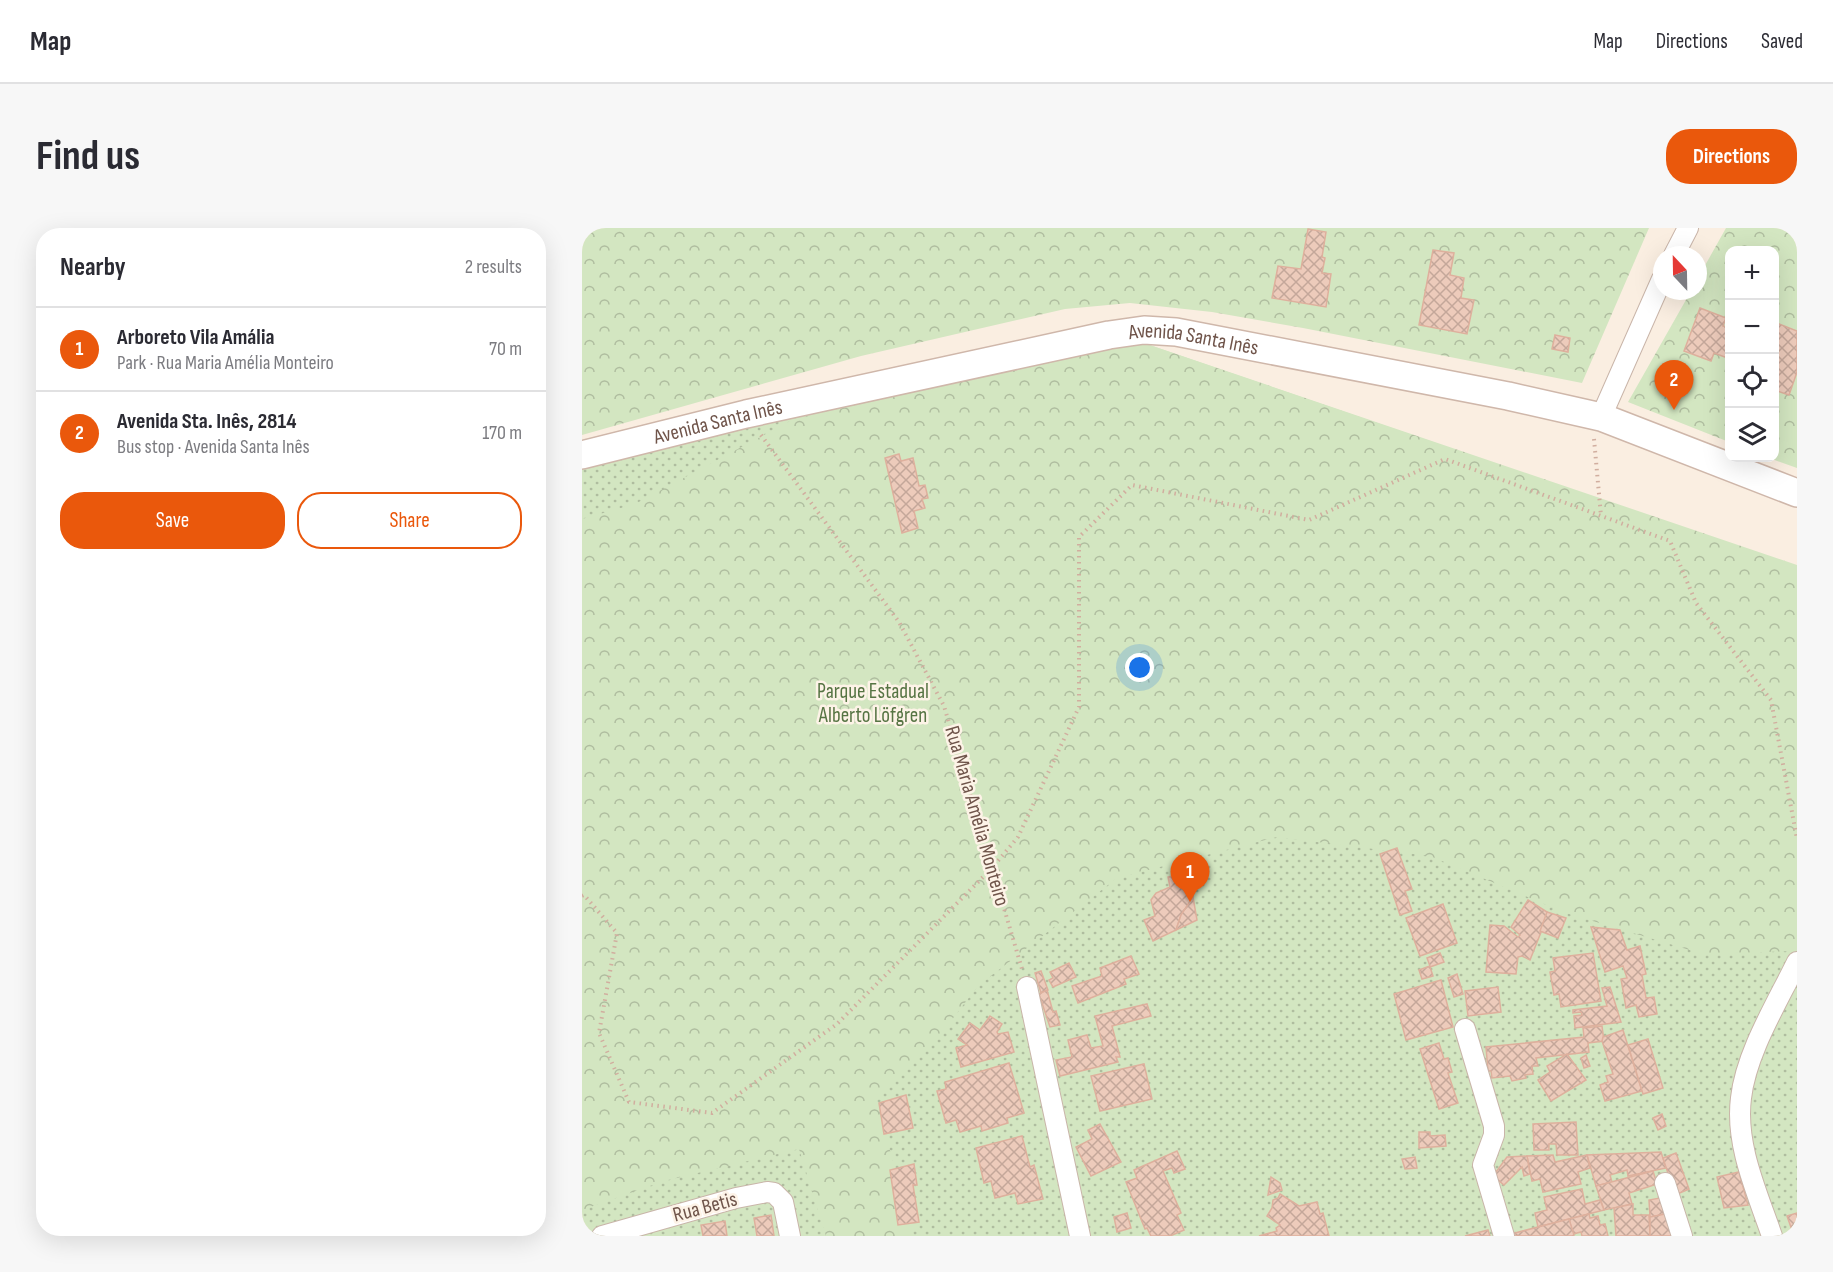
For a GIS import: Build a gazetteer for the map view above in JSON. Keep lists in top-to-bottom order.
{
  "streets": {
    "main road": ["Avenida Santa Inês"],
    "street": ["Rua Betis"],
    "path": ["Rua Maria Amélia Monteiro"]
  },
  "crossings": [
    ["Avenida Santa Inês", "Rua Maria Amélia Monteiro"]
  ],
  "parks": ["Parque Estadual Alberto Löfgren"],
  "north": "top",
  "page": {
    "header": "Map",
    "nav": ["Map", "Directions", "Saved"],
    "buttons": [
      "Directions",
      ["Save", "Share"]
    ],
    "title": "Find us",
    "heading": ["Nearby", "2 results"],
    "map_buttons": ["+", "−"],
    "list": [
      {
        "mark": "1",
        "name": "Arboreto Vila Amália",
        "note": "Park · Rua Maria Amélia Monteiro",
        "value": "70 m"
      },
      {
        "mark": "2",
        "name": "Avenida Sta. Inês, 2814",
        "note": "Bus stop · Avenida Santa Inês",
        "value": "170 m"
      }
    ],
    "pins": ["2", "1"]
  }
}
